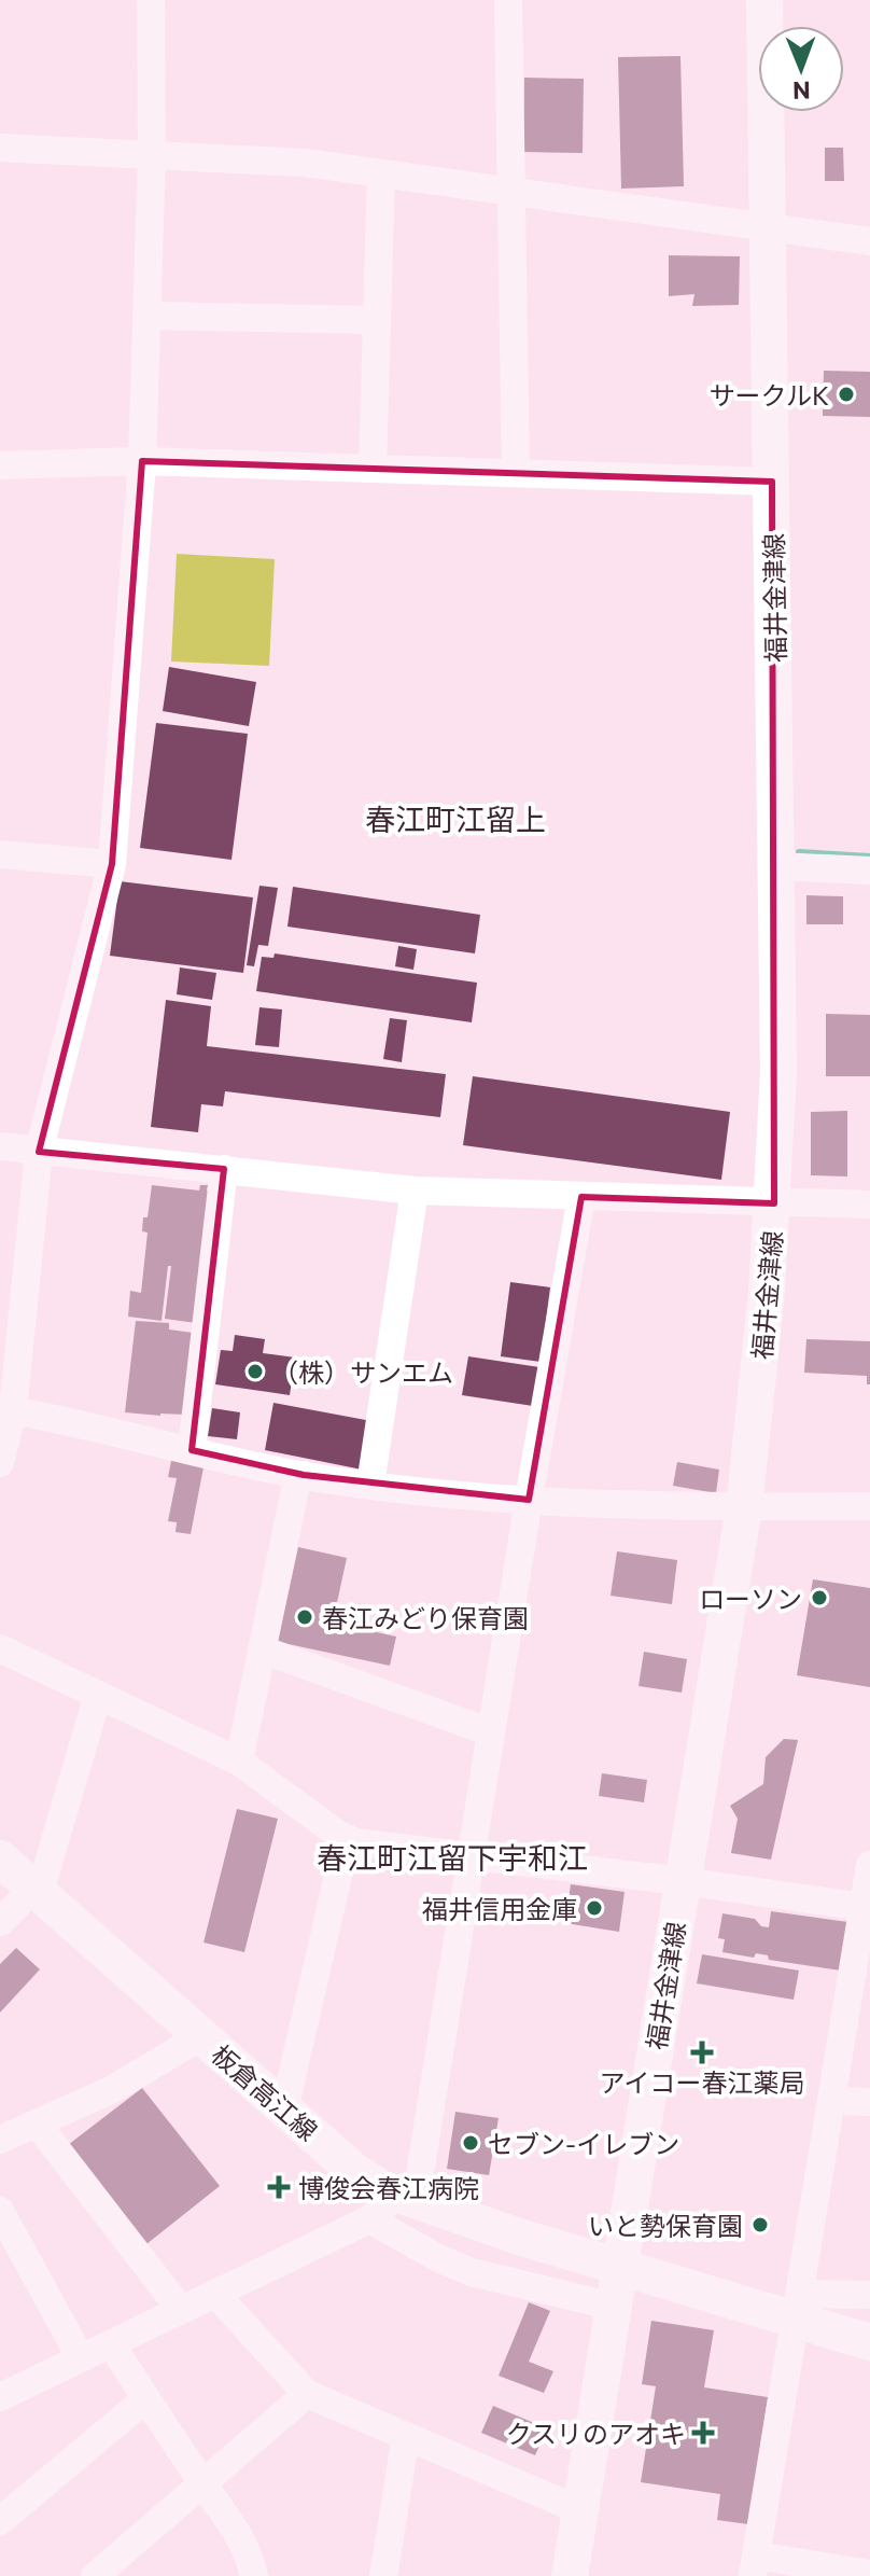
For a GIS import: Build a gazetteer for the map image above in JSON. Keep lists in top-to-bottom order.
{
  "streets": {
    "main road": ["福井金津線", "板倉高江線"]
  },
  "crossings": [
    ["福井金津線", "板倉高江線"]
  ],
  "districts": ["春江町江留上", "春江町江留下宇和江"],
  "places": {
    "other": [
      "サークルK",
      "（株）サンエム",
      "ローソン",
      "春江みどり保育園",
      "福井信用金庫",
      "セブン-イレブン",
      "いと勢保育園"
    ],
    "health": ["アイコー春江薬局", "博俊会春江病院", "クスリのアオキ"]
  },
  "north": "bottom"
}
